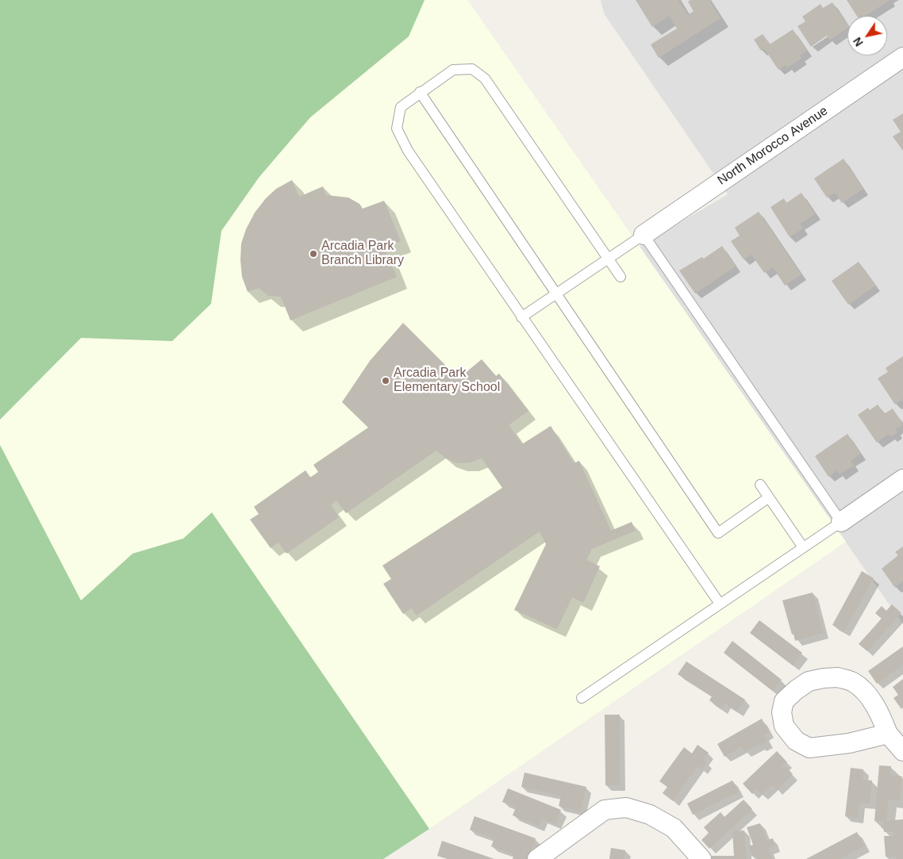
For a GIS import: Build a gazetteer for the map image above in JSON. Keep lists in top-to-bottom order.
{
  "streets": {
    "street": ["North Morocco Avenue"]
  },
  "places": ["Arcadia Park Branch Library", "Arcadia Park Elementary School"],
  "north": "bottom left"
}
